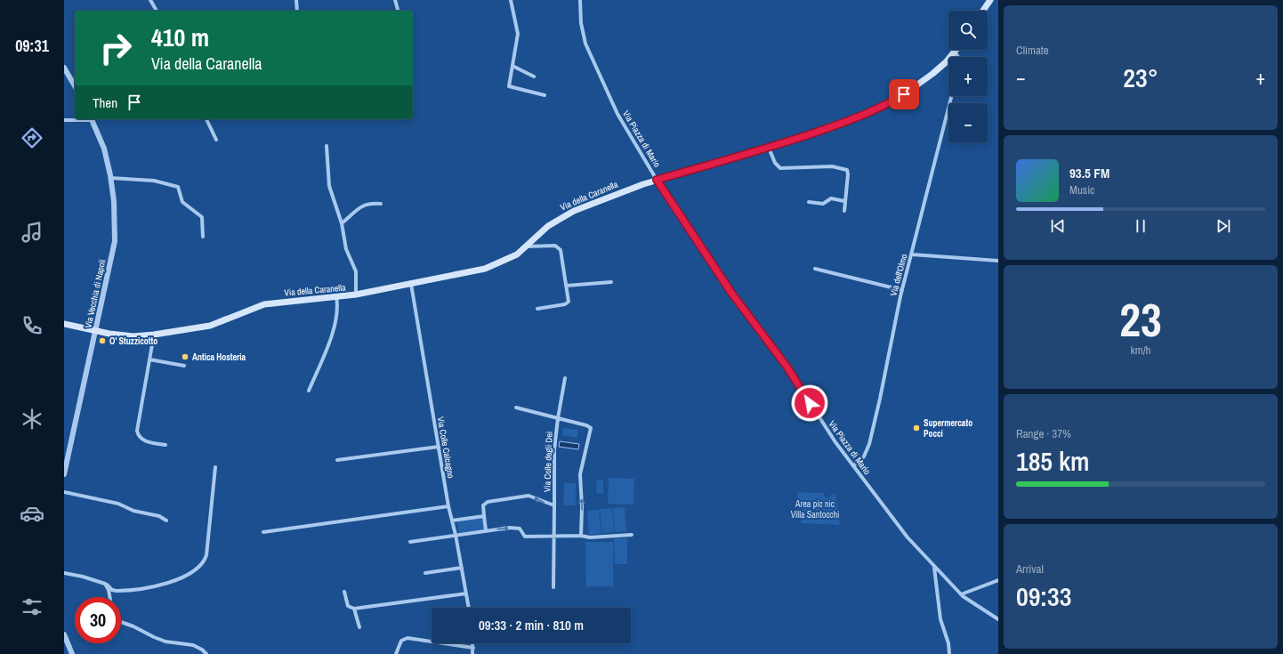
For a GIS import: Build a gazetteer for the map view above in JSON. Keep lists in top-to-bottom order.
{
  "streets": {
    "main road": ["Via della Caranella"],
    "street": [
      "Via Piazza di Mario",
      "Via dell'Olmo",
      "Via Vecchia di Napoli",
      "Via Colle Calcagno",
      "Via Colle degli Dei"
    ]
  },
  "crossings": [
    ["Via Piazza di Mario", "Via della Caranella"],
    ["Via Piazza di Mario", "Via dell'Olmo"],
    ["Via della Caranella", "Via Vecchia di Napoli"],
    ["Via della Caranella", "Via Colle Calcagno"]
  ],
  "parks": ["Area pic nic Villa Santocchi"],
  "places": ["O' Stuzzicotto", "Antica Hosteria", "Supermercato Pocci"],
  "page": {
    "tabs": "09:31",
    "tile": [
      "Climate",
      ["23", "km/h"],
      ["Range · 37%", "185 km"],
      ["Arrival", "09:33"]
    ],
    "map_buttons": ["+", "−"],
    "turn": ["410 m", "Via della Caranella"],
    "heat": ["−", "23°", "+"],
    "then": "Then",
    "song": ["93.5 FM", "Music"],
    "limit": "30",
    "trip": "09:33 · 2 min · 810 m"
  }
}
